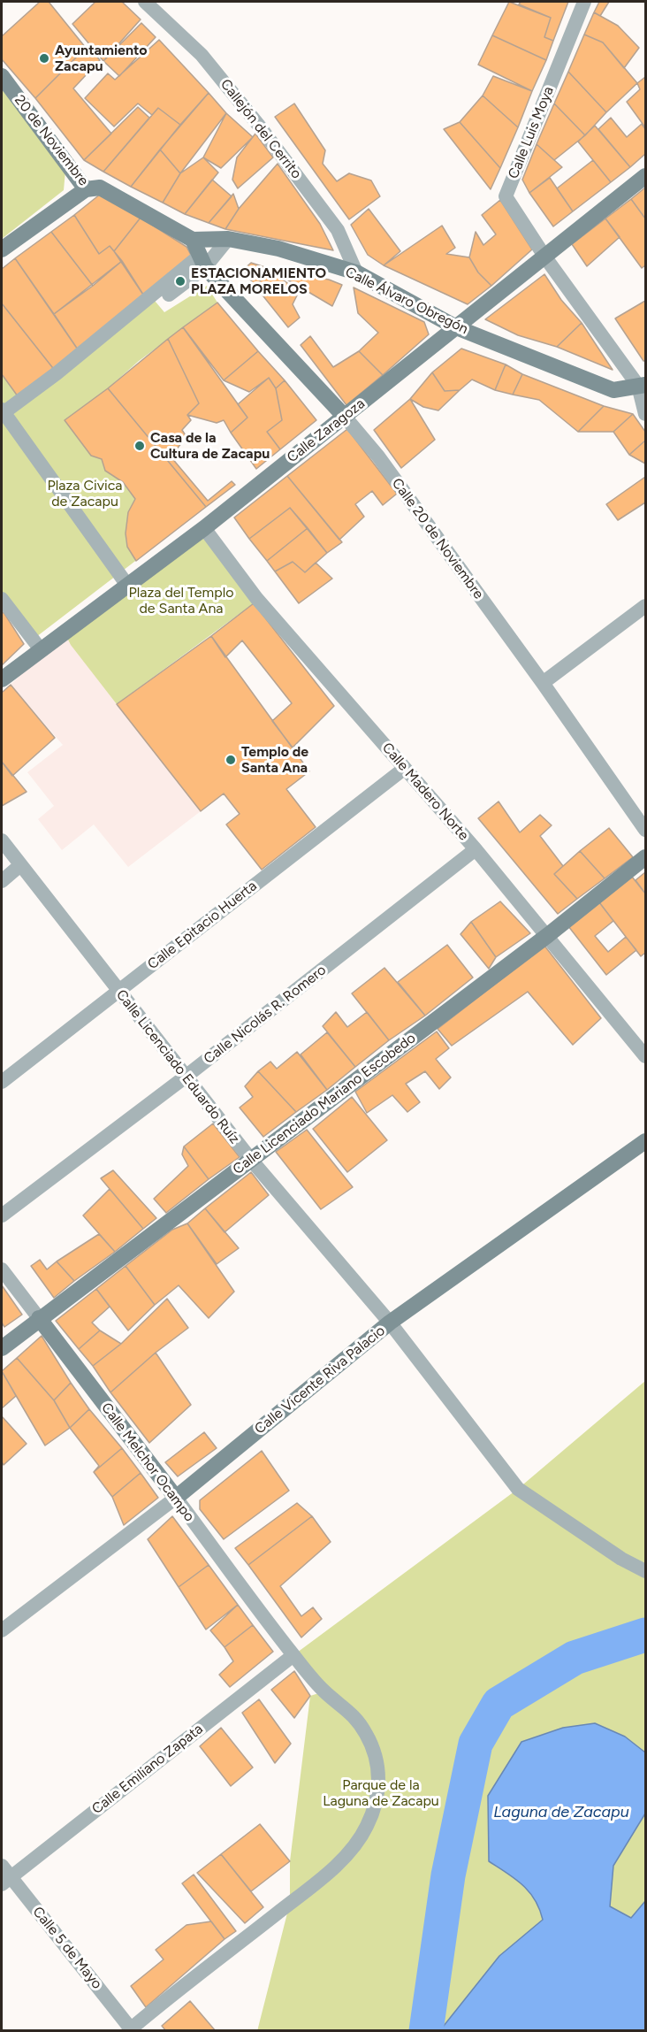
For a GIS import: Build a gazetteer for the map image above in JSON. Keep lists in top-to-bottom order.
{
  "streets": {
    "street": [
      "Callejón del Cerrito",
      "Calle Luis Moya",
      "20 de Noviembre",
      "Calle Álvaro Obregón",
      "Calle Zaragoza",
      "Calle 20 de Noviembre",
      "Calle Madero Norte",
      "Calle Epitacio Huerta",
      "Calle Nicolás R. Romero",
      "Calle Licenciado Eduardo Ruíz",
      "Calle Licenciado Mariano Escobedo",
      "Calle Vicente Riva Palacio",
      "Calle Melchor Ocampo",
      "Calle Emiliano Zapata",
      "Calle 5 de Mayo"
    ]
  },
  "crossings": [
    ["Callejón del Cerrito", "Calle Álvaro Obregón"],
    ["Calle Luis Moya", "Calle Zaragoza"],
    ["20 de Noviembre", "Calle Álvaro Obregón"],
    ["Calle Álvaro Obregón", "Calle Zaragoza"],
    ["Calle Zaragoza", "Calle 20 de Noviembre"],
    ["Calle Zaragoza", "Calle Madero Norte"],
    ["Calle Madero Norte", "Calle Epitacio Huerta"],
    ["Calle Madero Norte", "Calle Nicolás R. Romero"],
    ["Calle Madero Norte", "Calle Licenciado Mariano Escobedo"],
    ["Calle Epitacio Huerta", "Calle Licenciado Eduardo Ruíz"],
    ["Calle Nicolás R. Romero", "Calle Licenciado Eduardo Ruíz"],
    ["Calle Licenciado Eduardo Ruíz", "Calle Licenciado Mariano Escobedo"],
    ["Calle Licenciado Eduardo Ruíz", "Calle Vicente Riva Palacio"],
    ["Calle Licenciado Mariano Escobedo", "Calle Melchor Ocampo"],
    ["Calle Vicente Riva Palacio", "Calle Melchor Ocampo"],
    ["Calle Melchor Ocampo", "Calle Emiliano Zapata"],
    ["Calle Melchor Ocampo", "Calle 5 de Mayo"],
    ["Calle Emiliano Zapata", "Calle 5 de Mayo"]
  ],
  "water": ["Laguna de Zacapu"],
  "parks": ["Plaza Civica de Zacapu", "Plaza del Templo de Santa Ana", "Parque de la Laguna de Zacapu"],
  "places": [
    "Ayuntamiento Zacapu",
    "ESTACIONAMIENTO PLAZA MORELOS",
    "Casa de la Cultura de Zacapu",
    "Templo de Santa Ana"
  ]
}
